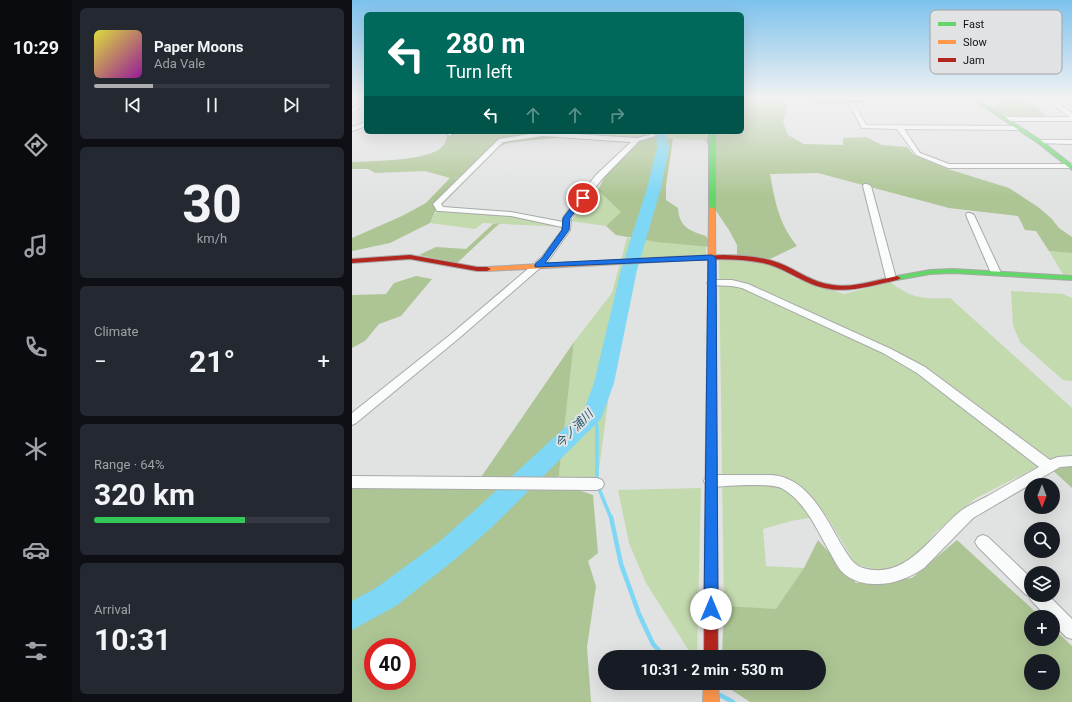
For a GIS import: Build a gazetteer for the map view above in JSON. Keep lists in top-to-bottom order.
{
  "water": ["今ノ浦川"],
  "legend": ["Fast", "Slow", "Jam"],
  "north": "bottom",
  "page": {
    "tabs": "10:29",
    "turn": ["280 m", "Turn left"],
    "song": ["Paper Moons", "Ada Vale"],
    "tile": [
      ["30", "km/h"],
      "Climate",
      ["Range · 64%", "320 km"],
      ["Arrival", "10:31"]
    ],
    "heat": ["−", "21°", "+"],
    "map_buttons": ["+", "−"],
    "limit": "40",
    "trip": "10:31 · 2 min · 530 m"
  }
}
